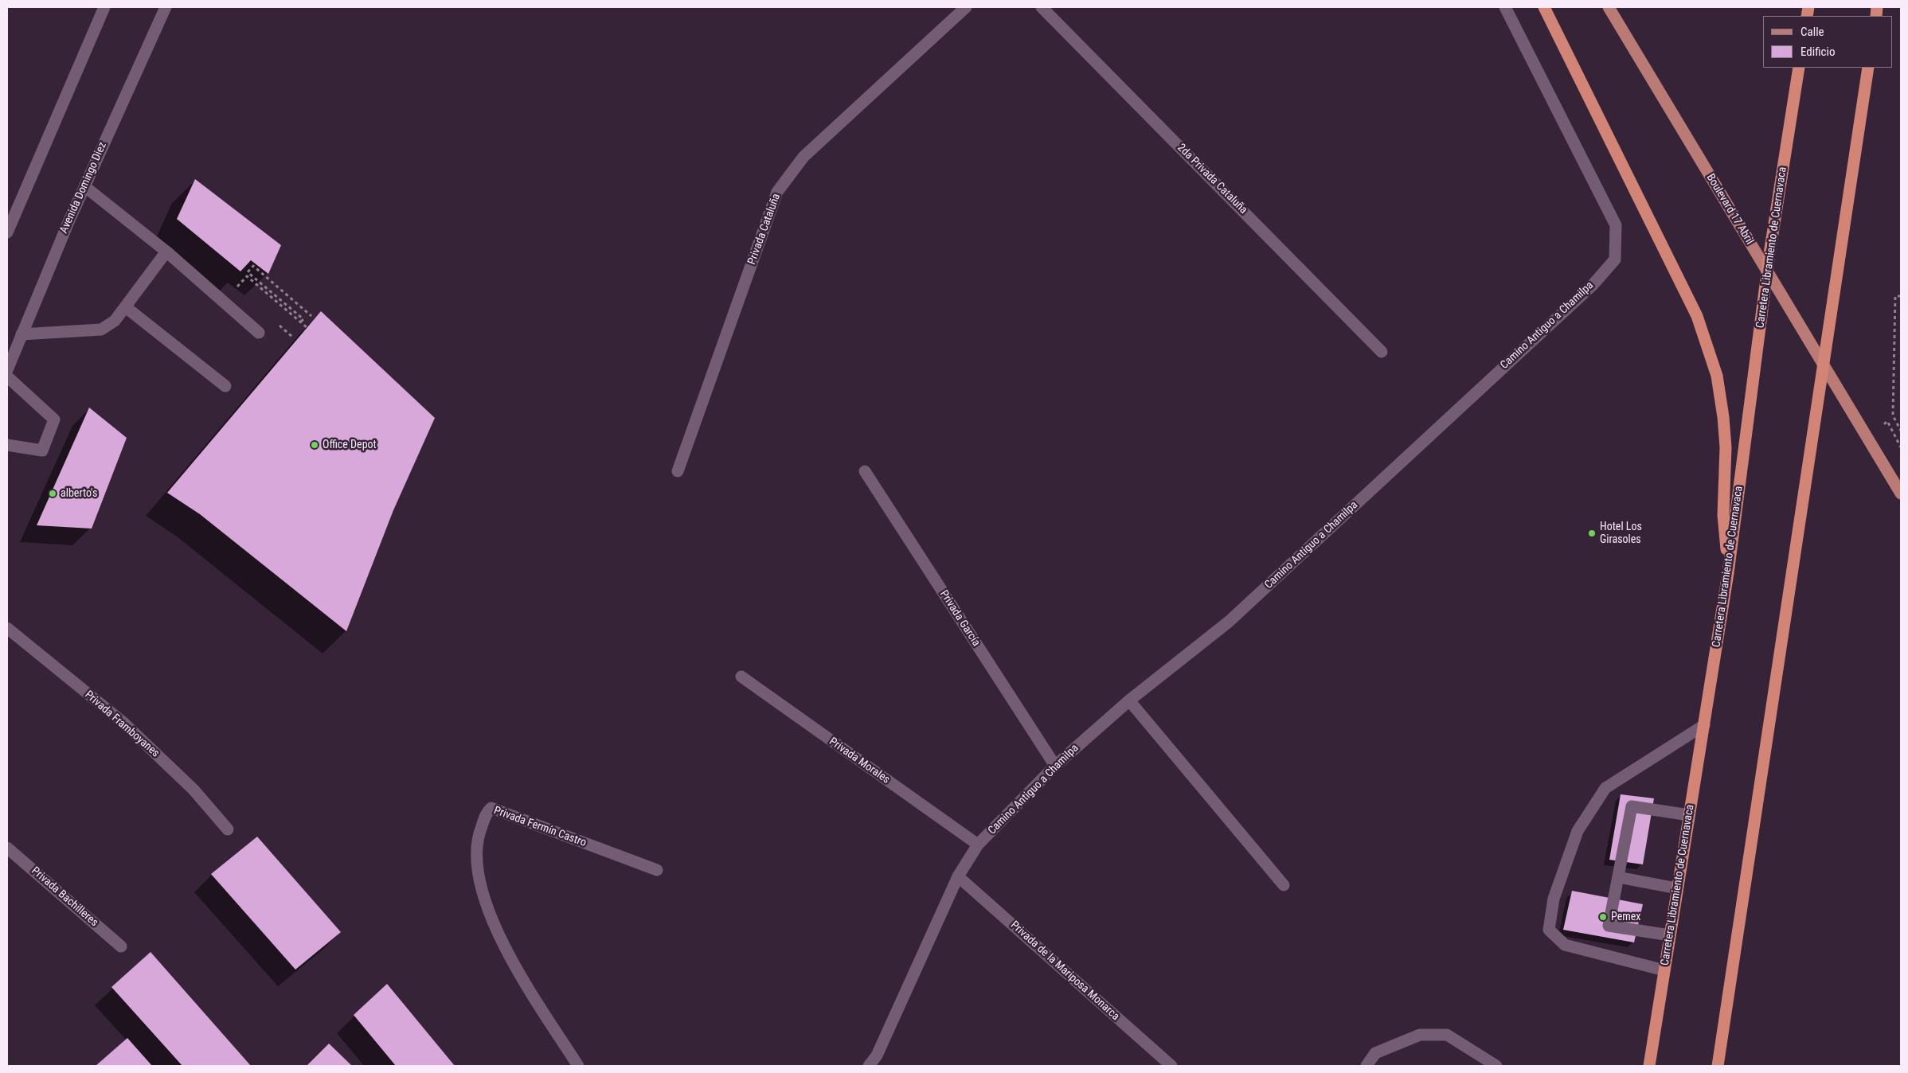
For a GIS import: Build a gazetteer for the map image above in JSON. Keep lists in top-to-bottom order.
{
  "streets": {
    "highway": ["Carretera Libramiento de Cuernavaca"],
    "main road": ["Boulevard 17 Abril"],
    "street": [
      "2da Privada Cataluña",
      "Avenida Domingo Diez",
      "Privada Cataluña",
      "Camino Antiguo a Chamilpa",
      "Privada García",
      "Privada Framboyanes",
      "Privada Morales",
      "Privada Fermín Castro",
      "Privada Bachilleres",
      "Privada de la Mariposa Monarca"
    ]
  },
  "crossings": [
    ["Camino Antiguo a Chamilpa", "Privada García"],
    ["Camino Antiguo a Chamilpa", "Privada Morales"],
    ["Camino Antiguo a Chamilpa", "Privada de la Mariposa Monarca"]
  ],
  "places": [
    "Office Depot",
    "alberto's",
    "Hotel Los Girasoles",
    "Pemex"
  ],
  "legend": ["Calle", "Edificio"]
}
